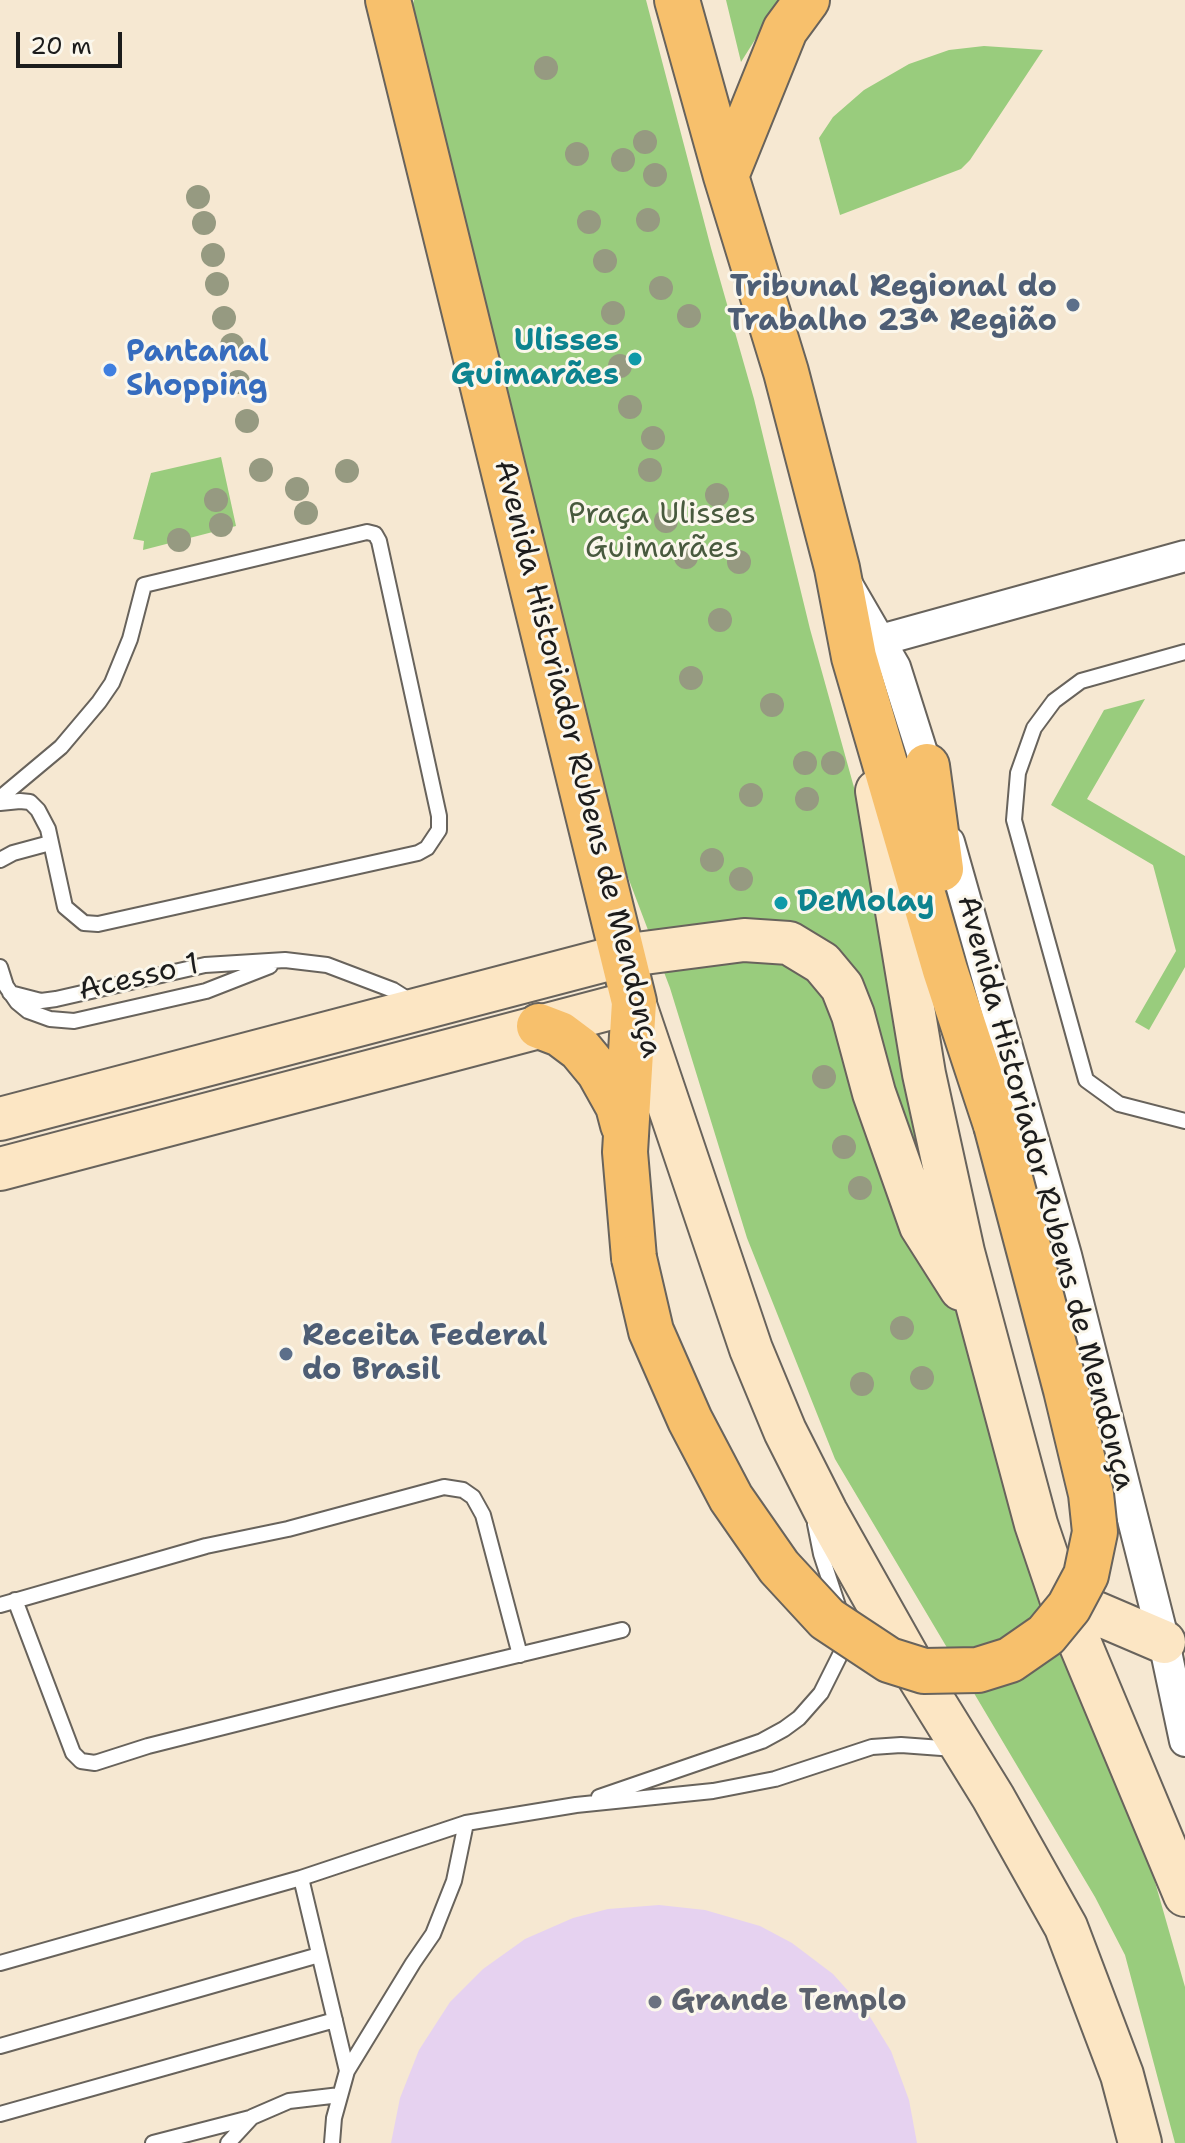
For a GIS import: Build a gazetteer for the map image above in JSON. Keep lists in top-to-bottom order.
{
  "streets": {
    "main road": ["Avenida Historiador Rubens de Mendonça"],
    "lane": ["Acesso 1"]
  },
  "parks": ["Praça Ulisses Guimarães"],
  "places": [
    "Tribunal Regional do Trabalho 23ª Região",
    "Ulisses Guimarães",
    "Pantanal Shopping",
    "DeMolay",
    "Receita Federal do Brasil",
    "Grande Templo"
  ],
  "scale_bar": "20 m"
}
